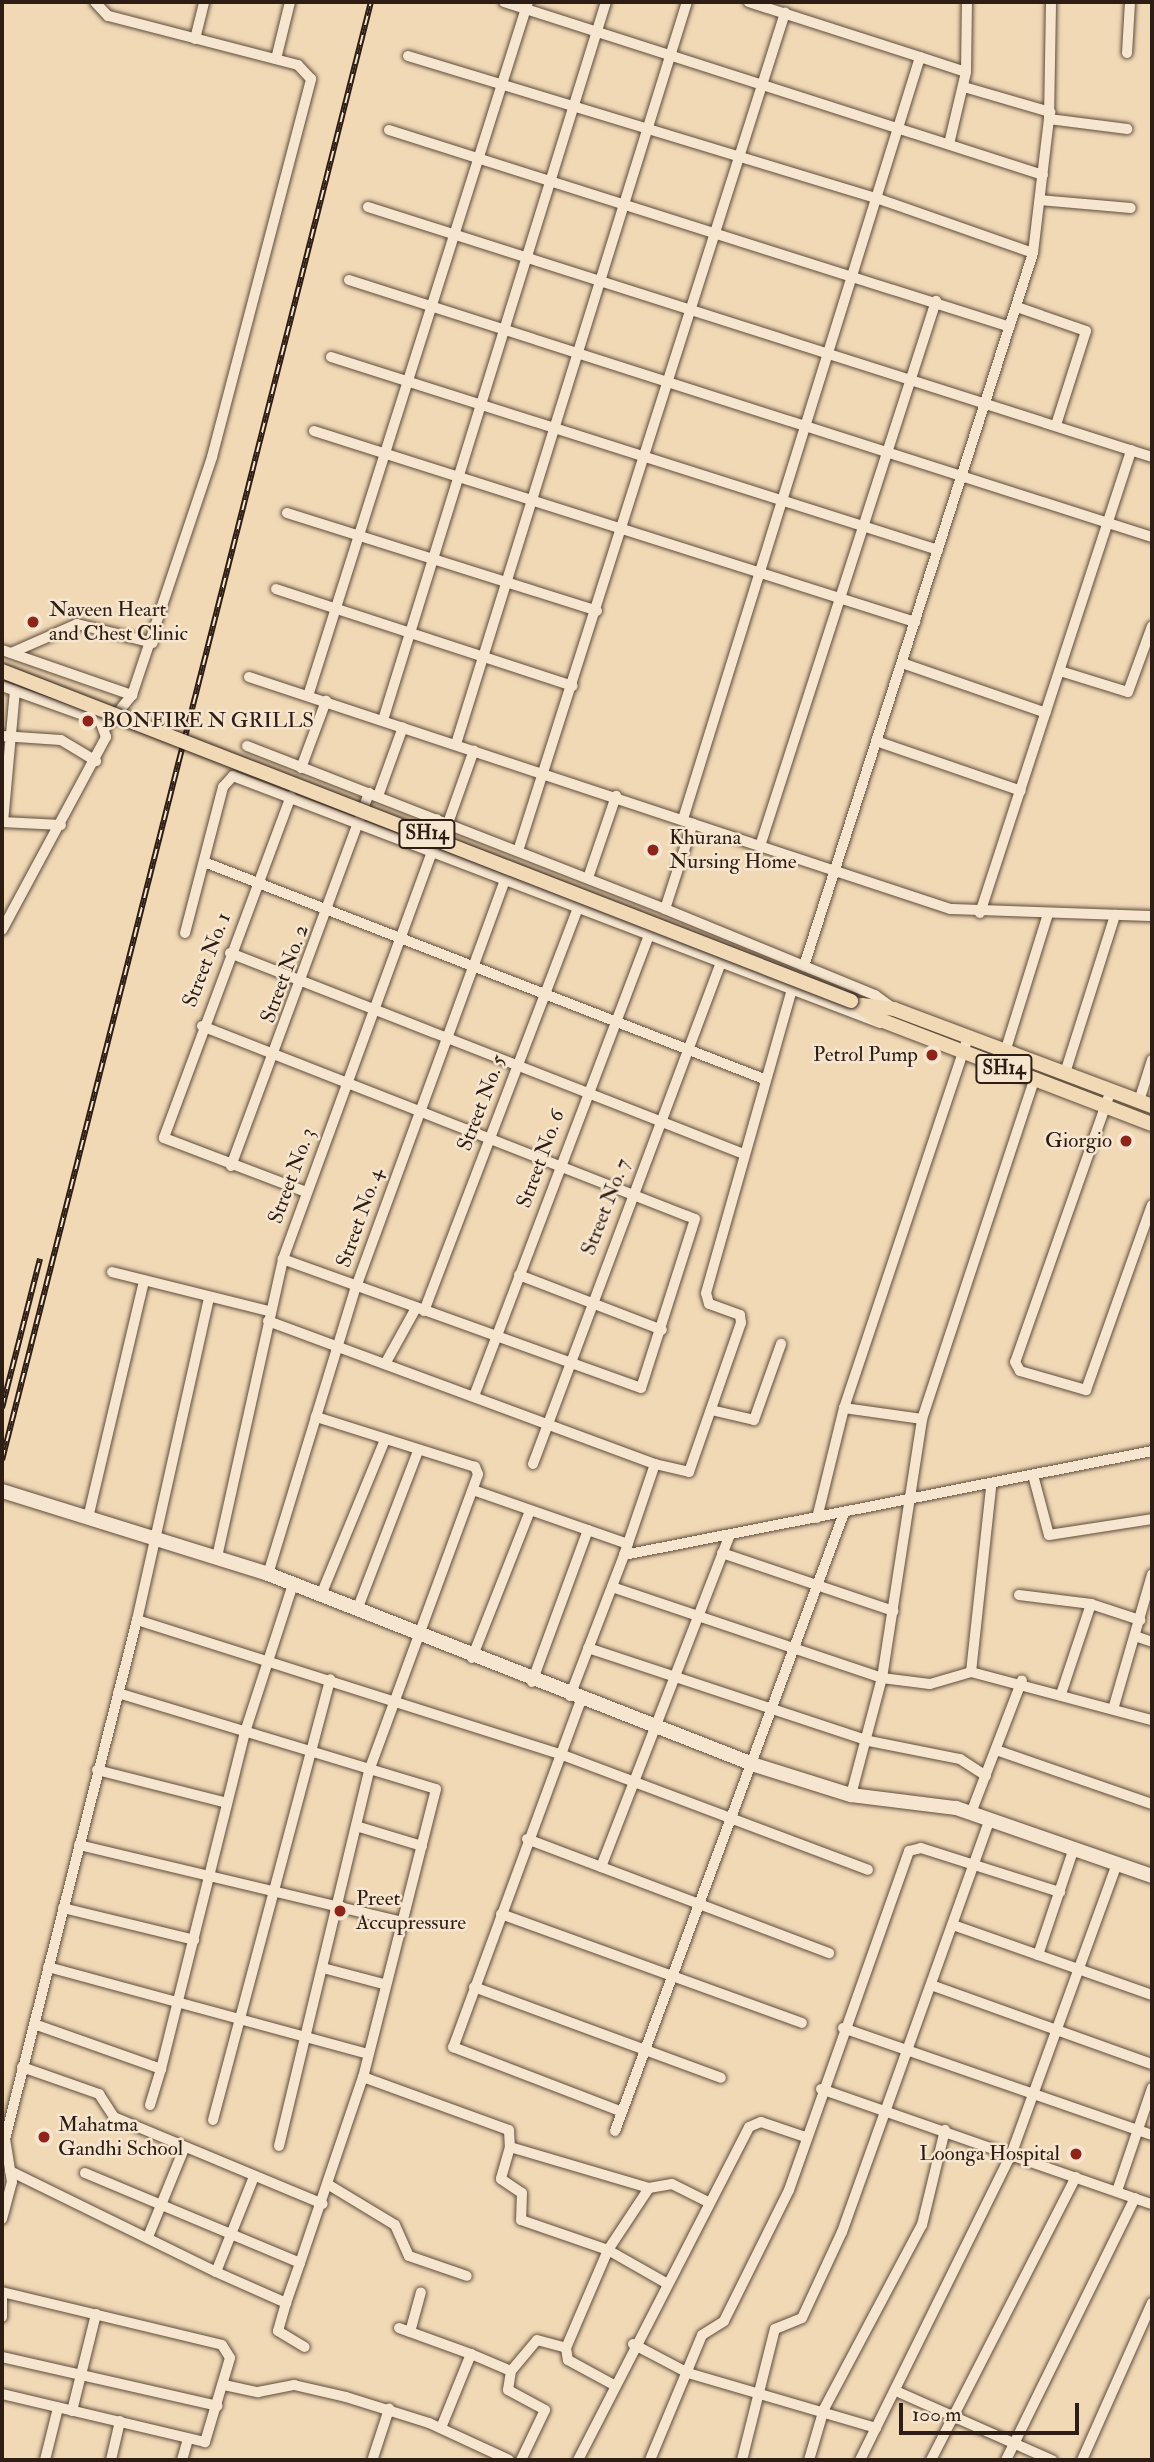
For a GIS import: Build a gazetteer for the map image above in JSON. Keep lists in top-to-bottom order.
{
  "streets": {
    "main road": ["SH14"],
    "street": [
      "Street No. 1",
      "Street No. 2",
      "Street No. 5",
      "Street No. 6",
      "Street No. 3",
      "Street No. 7",
      "Street No. 4"
    ]
  },
  "crossings": [
    ["Street No. 1", "Street No. 2"]
  ],
  "places": [
    "Naveen Heart and Chest Clinic",
    "BONFIRE N GRILLS",
    "Khurana Nursing Home",
    "Petrol Pump",
    "Giorgio",
    "Preet Accupressure",
    "Mahatma Gandhi School",
    "Loonga Hospital"
  ],
  "scale_bar": "100 m"
}
